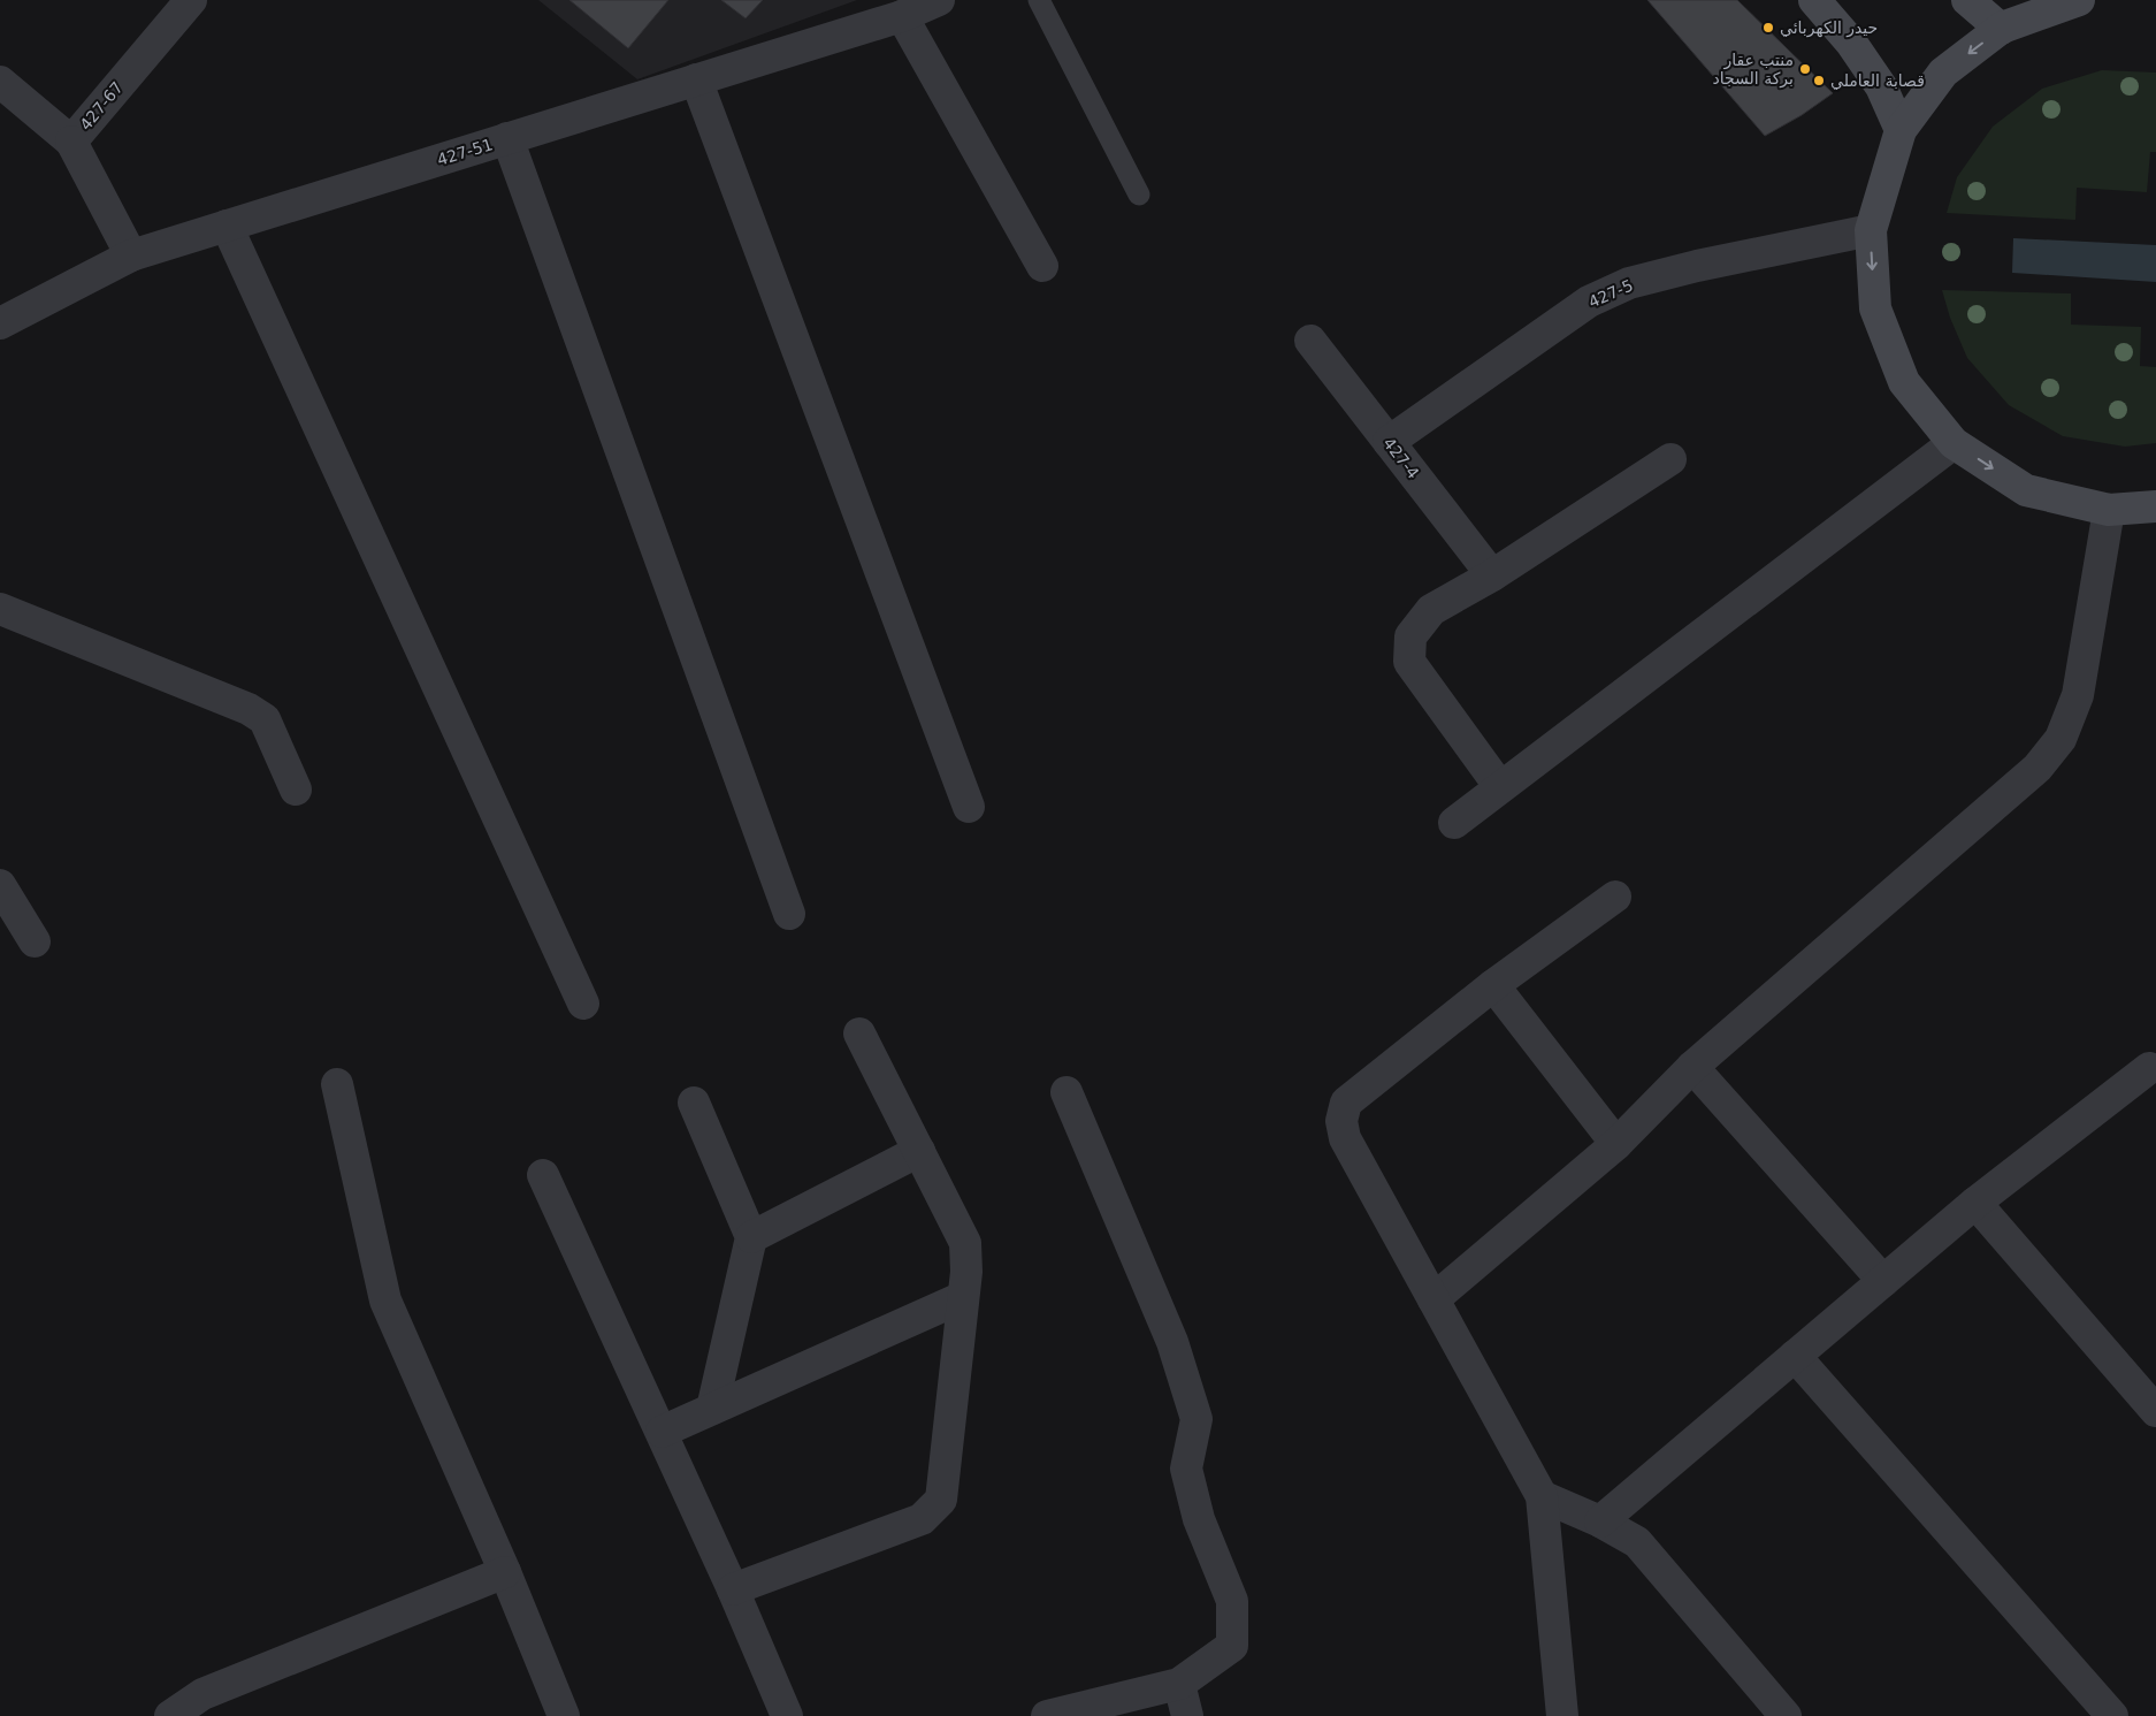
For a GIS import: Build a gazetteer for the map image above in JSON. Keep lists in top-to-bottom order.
{
  "streets": {
    "street": [
      "427-67",
      "427-51",
      "427-5",
      "427-4"
    ]
  },
  "crossings": [
    ["427-5", "427-4"]
  ],
  "places": ["حيدر الكهربائي", "منتب عقار بركة السجاد", "قصابة العاملي"]
}
